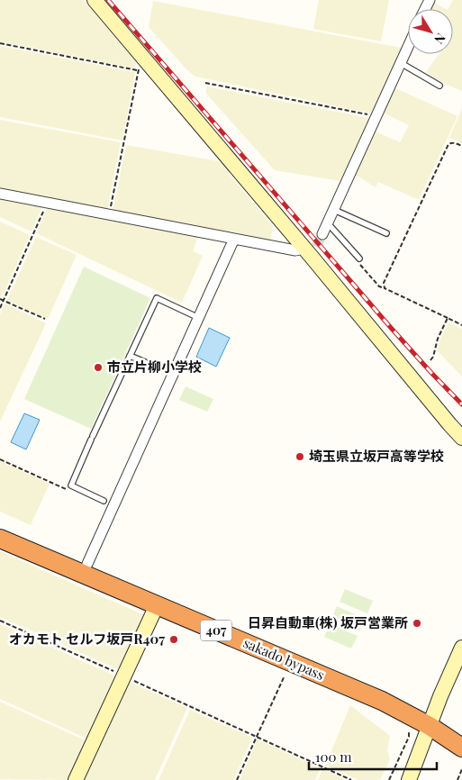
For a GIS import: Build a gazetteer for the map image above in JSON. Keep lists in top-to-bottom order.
{
  "streets": {
    "highway": ["407", "sakado bypass"]
  },
  "places": [
    "市立片柳小学校",
    "埼玉県立坂戸高等学校",
    "日昇自動車(株) 坂戸営業所",
    "オカモト セルフ坂戸R407"
  ],
  "scale_bar": "100 m",
  "north": "bottom right"
}
